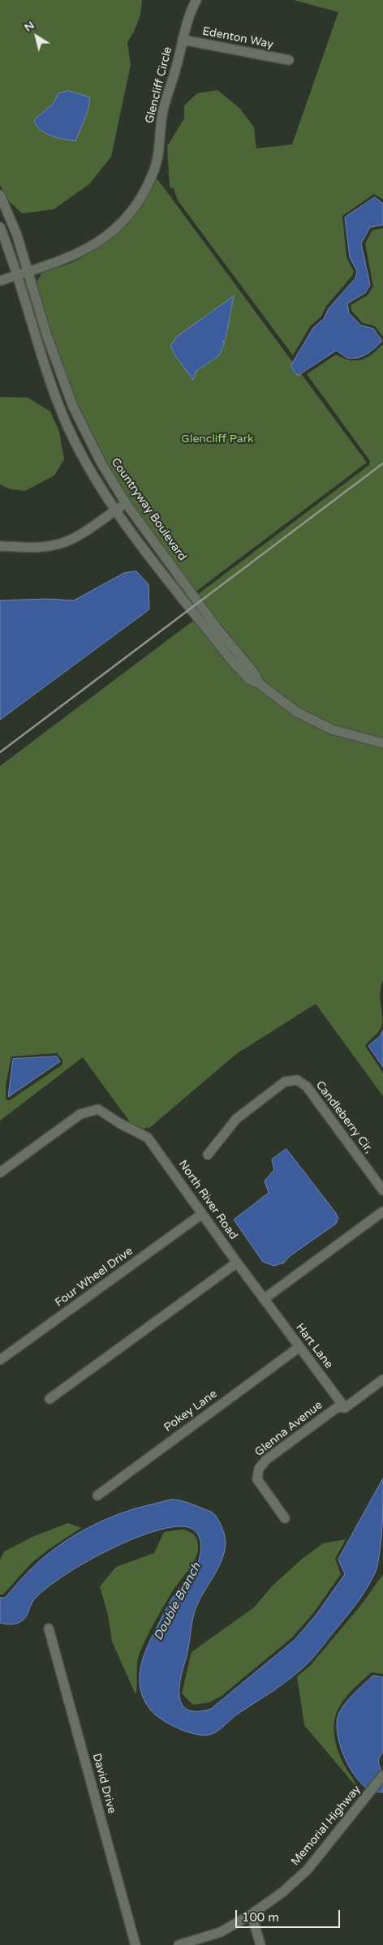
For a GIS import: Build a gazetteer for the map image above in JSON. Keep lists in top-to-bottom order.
{
  "streets": {
    "street": [
      "Edenton Way",
      "Glencliff Circle",
      "Countryway Boulevard",
      "Candleberry Cir,",
      "North River Road",
      "Four Wheel Drive",
      "Hart Lane",
      "Pokey Lane",
      "Glenna Avenue",
      "David Drive",
      "Memorial Highway"
    ]
  },
  "crossings": [
    ["Edenton Way", "Glencliff Circle"],
    ["Glencliff Circle", "Countryway Boulevard"],
    ["North River Road", "Four Wheel Drive"],
    ["North River Road", "Hart Lane"],
    ["Hart Lane", "Pokey Lane"],
    ["Hart Lane", "Glenna Avenue"]
  ],
  "water": ["Double Branch"],
  "parks": ["Glencliff Park"],
  "scale_bar": "100 m",
  "north": "top left"
}
